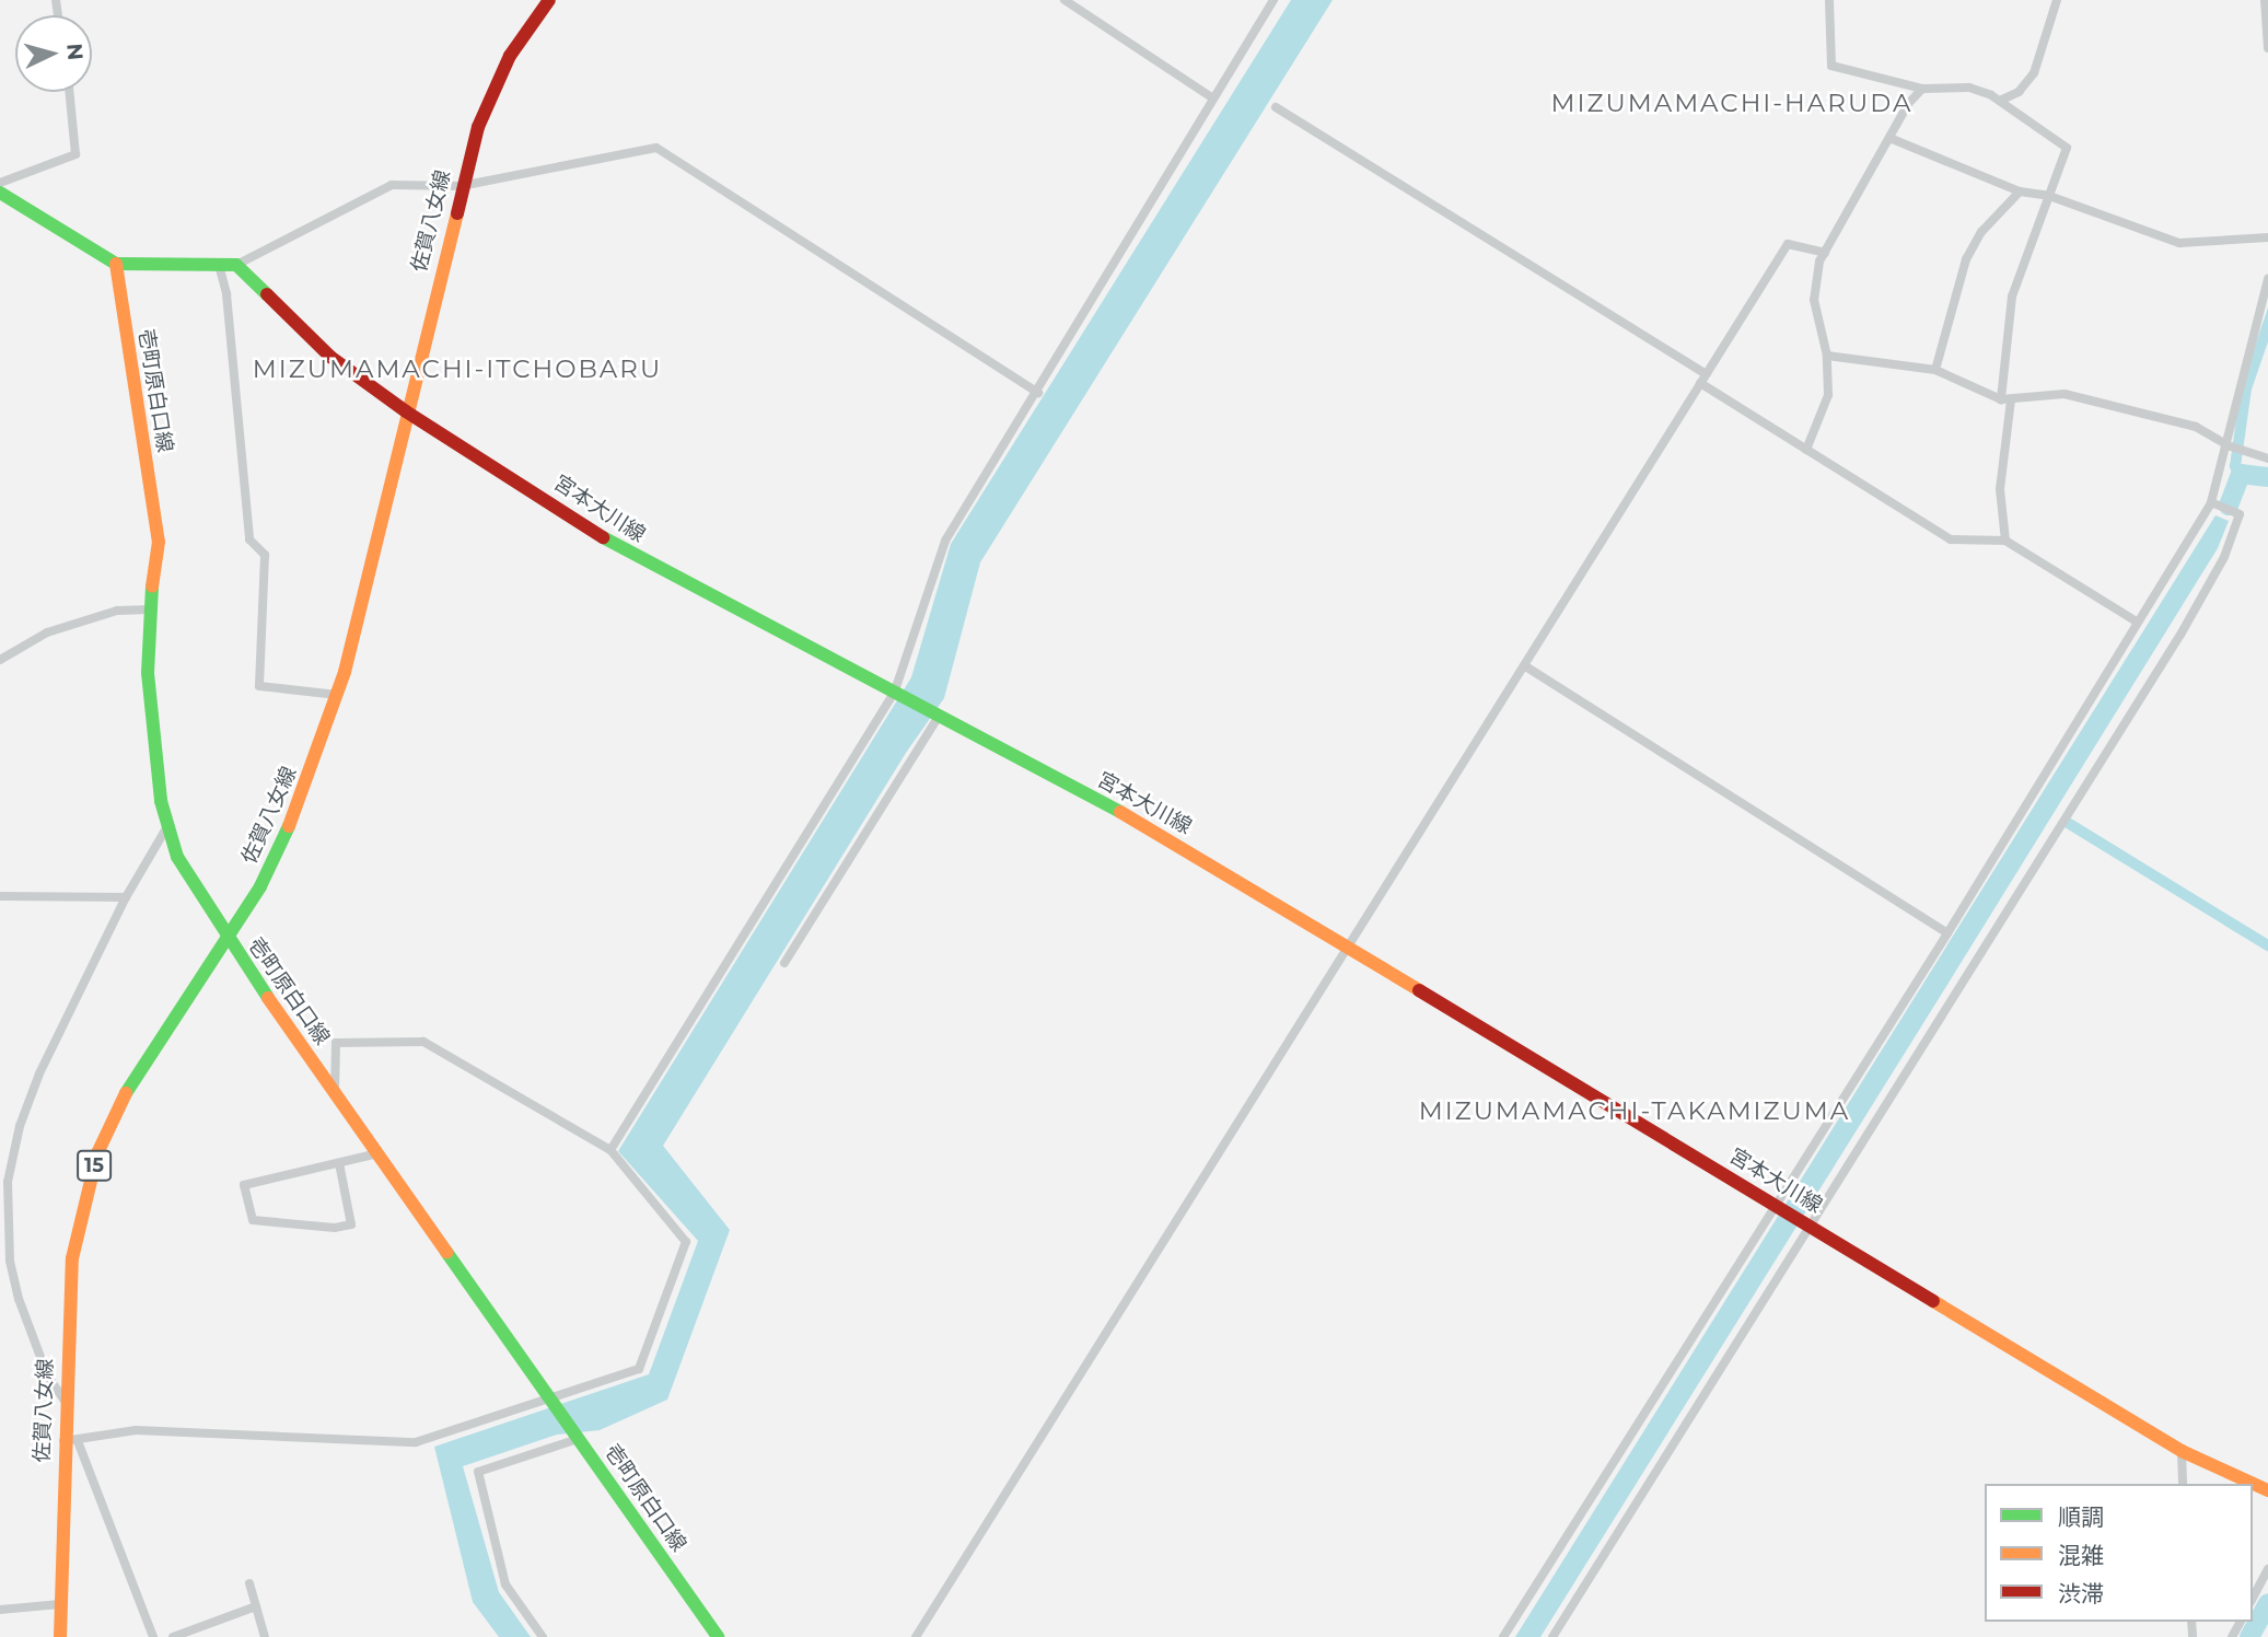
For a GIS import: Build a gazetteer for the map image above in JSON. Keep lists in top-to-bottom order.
{
  "streets": {
    "main road": [
      "佐賀八女線",
      "壱町原白口線",
      "宮本大川線",
      "15"
    ]
  },
  "crossings": [
    ["佐賀八女線", "壱町原白口線"],
    ["佐賀八女線", "宮本大川線"]
  ],
  "districts": ["MIZUMAMACHI-HARUDA", "MIZUMAMACHI-ITCHOBARU", "MIZUMAMACHI-TAKAMIZUMA"],
  "legend": ["順調", "混雑", "渋滞"],
  "north": "right"
}
